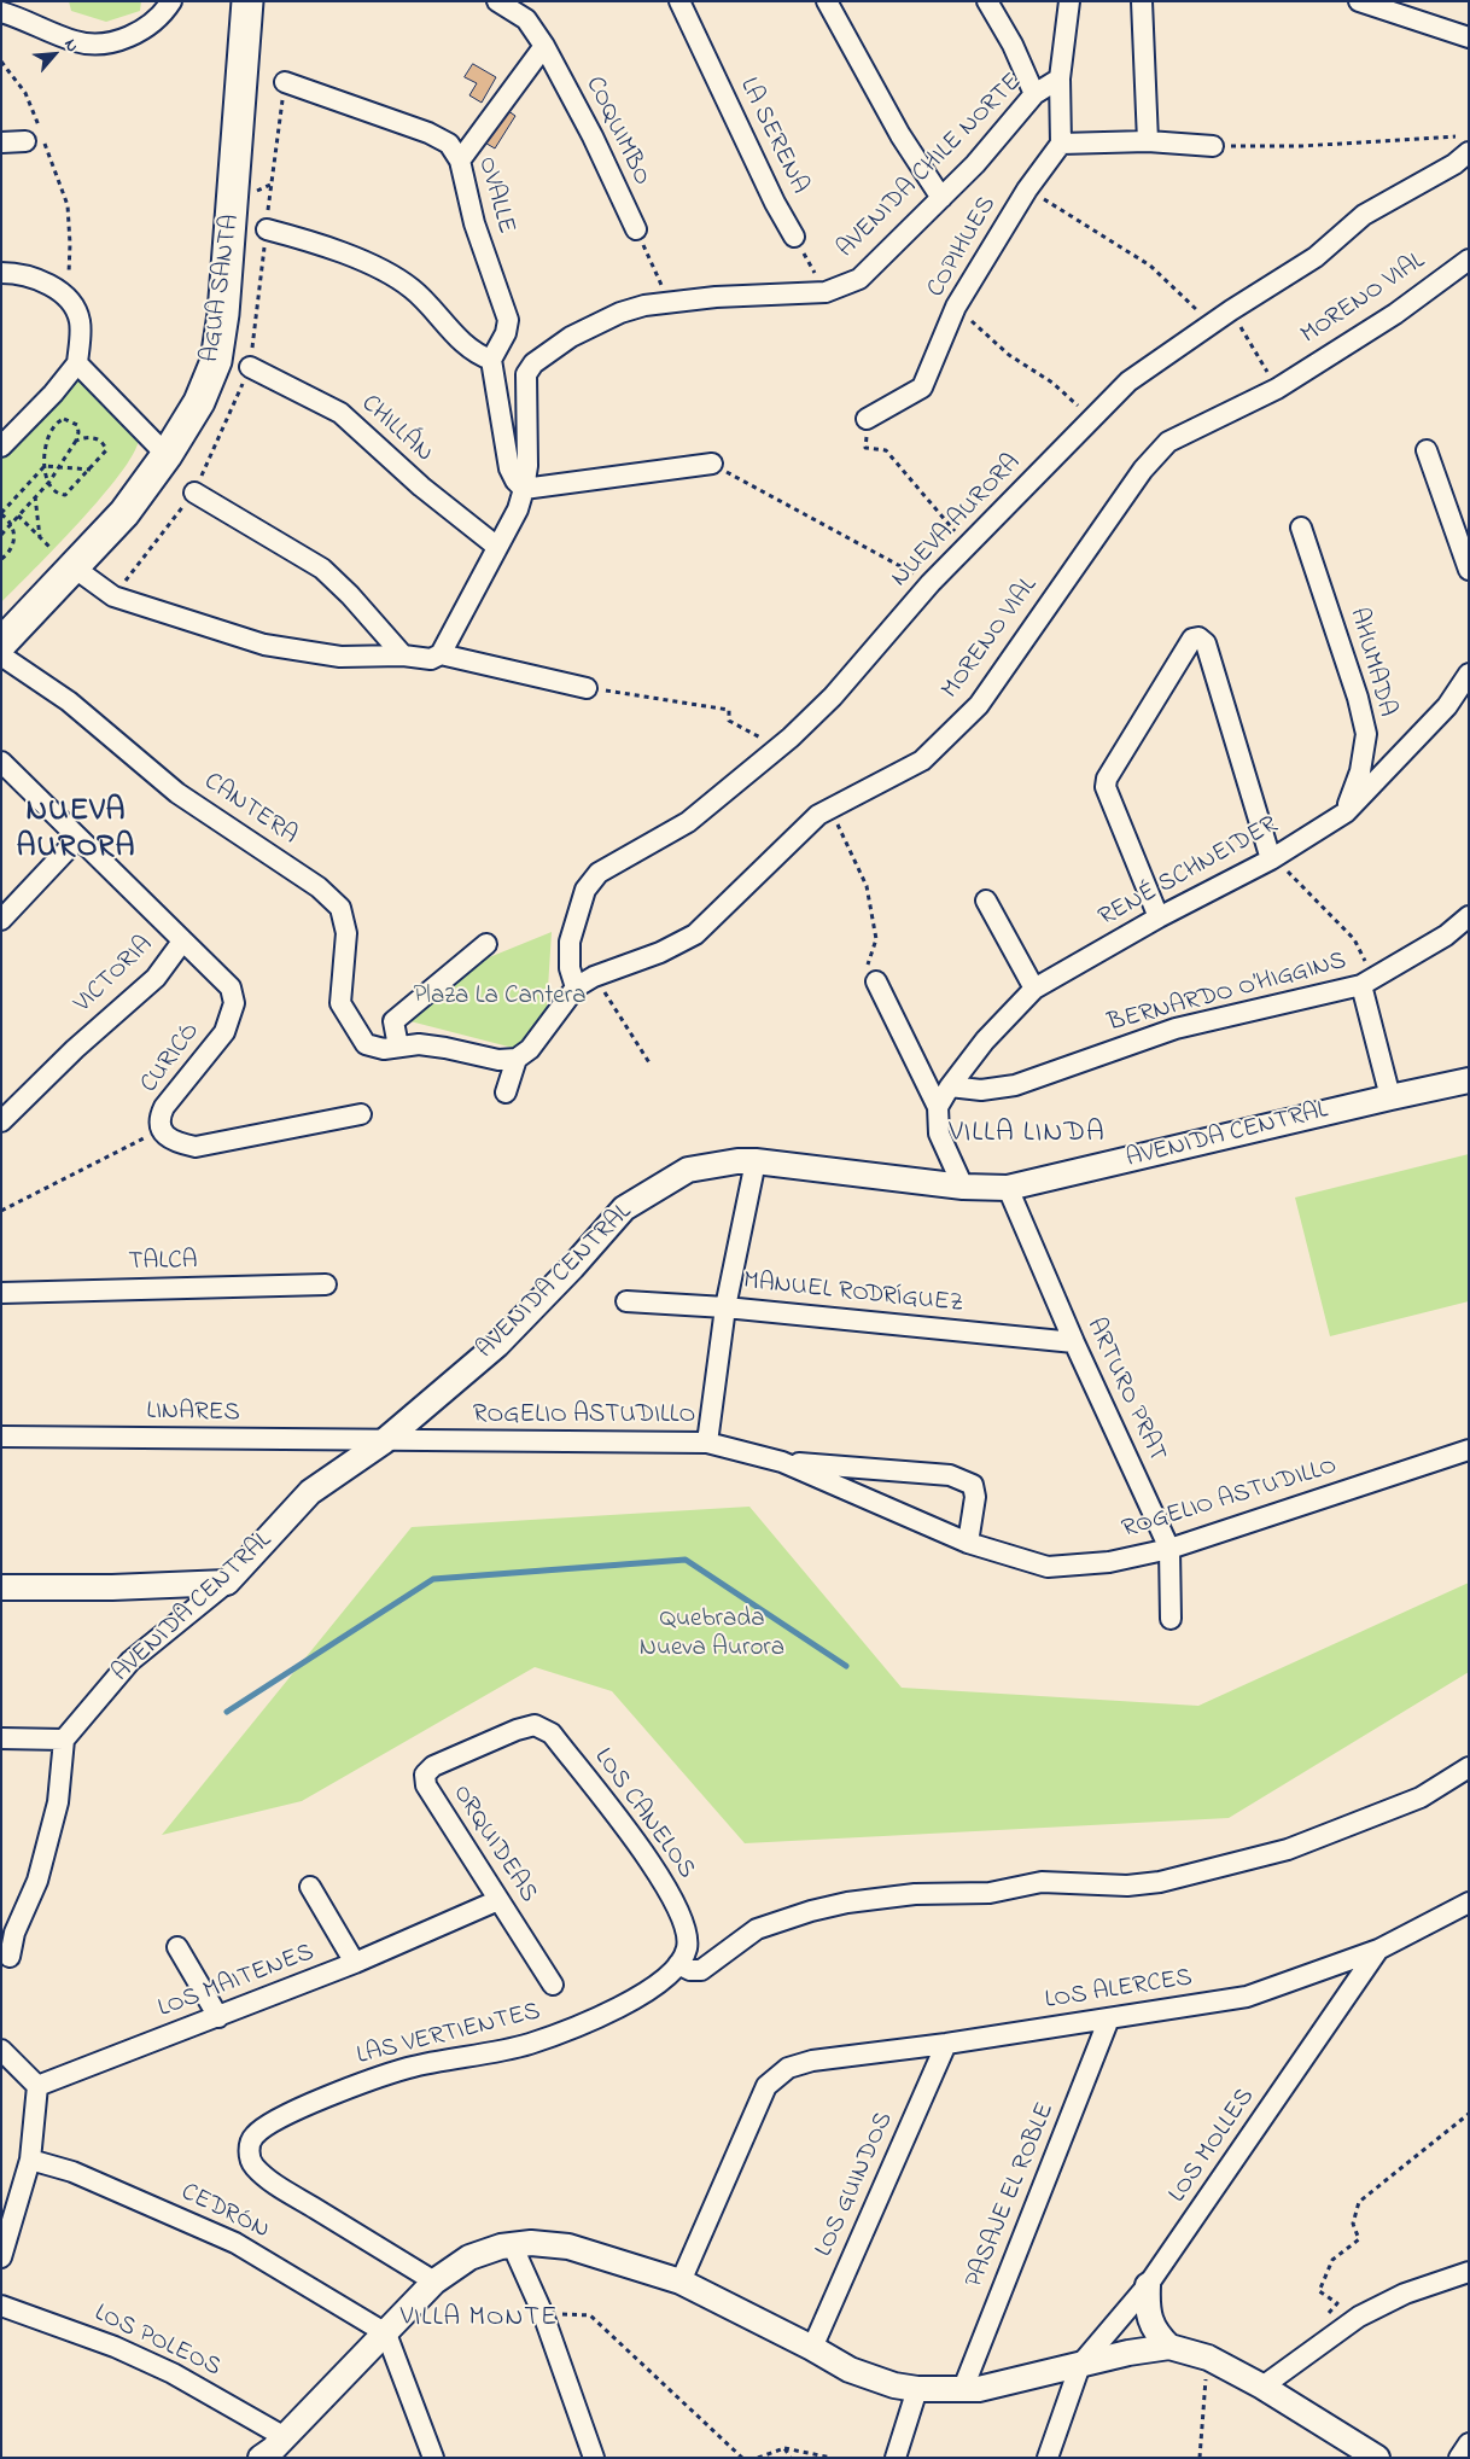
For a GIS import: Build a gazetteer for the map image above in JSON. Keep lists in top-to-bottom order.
{
  "streets": {
    "main road": ["AGUA SANTA"],
    "street": [
      "COQUIMBO",
      "LA SERENA",
      "AVENIDA CHILE NORTE",
      "OVALLE",
      "COPIHUES",
      "MORENO VIAL",
      "CHILLÁN",
      "NUEVA AURORA",
      "AHUMADA",
      "CANTERA",
      "RENÉ SCHNEIDER",
      "VICTORIA",
      "BERNARDO O’HIGGINS",
      "CURICÓ",
      "AVENIDA CENTRAL",
      "TALCA",
      "MANUEL RODRÍGUEZ",
      "ARTURO PRAT",
      "LINARES",
      "ROGELIO ASTUDILLO",
      "LOS CANELOS",
      "ORQUIDEAS",
      "LOS MAITENES",
      "LOS ALERCES",
      "LAS VERTIENTES",
      "LOS MOLLES",
      "LOS GUINDOS",
      "PASAJE EL ROBLE",
      "CEDRÓN",
      "LOS POLEOS"
    ]
  },
  "crossings": [
    ["LA SERENA", "AVENIDA CHILE NORTE"],
    ["AVENIDA CHILE NORTE", "CHILLÁN"],
    ["MORENO VIAL", "NUEVA AURORA"],
    ["AHUMADA", "RENÉ SCHNEIDER"],
    ["RENÉ SCHNEIDER", "BERNARDO O’HIGGINS"],
    ["VICTORIA", "CURICÓ"],
    ["AVENIDA CENTRAL", "ARTURO PRAT"],
    ["AVENIDA CENTRAL", "LINARES"],
    ["AVENIDA CENTRAL", "ROGELIO ASTUDILLO"],
    ["MANUEL RODRÍGUEZ", "ARTURO PRAT"],
    ["ARTURO PRAT", "ROGELIO ASTUDILLO"],
    ["LINARES", "ROGELIO ASTUDILLO"],
    ["LOS CANELOS", "ORQUIDEAS"],
    ["LOS CANELOS", "LAS VERTIENTES"],
    ["ORQUIDEAS", "LOS MAITENES"],
    ["LOS ALERCES", "LOS MOLLES"],
    ["LOS ALERCES", "LOS GUINDOS"],
    ["LOS ALERCES", "PASAJE EL ROBLE"]
  ],
  "districts": ["NUEVA AURORA", "VILLA LINDA", "VILLA MONTE"],
  "parks": ["Plaza La Cantera", "Quebrada Nueva Aurora"],
  "north": "top right"
}
